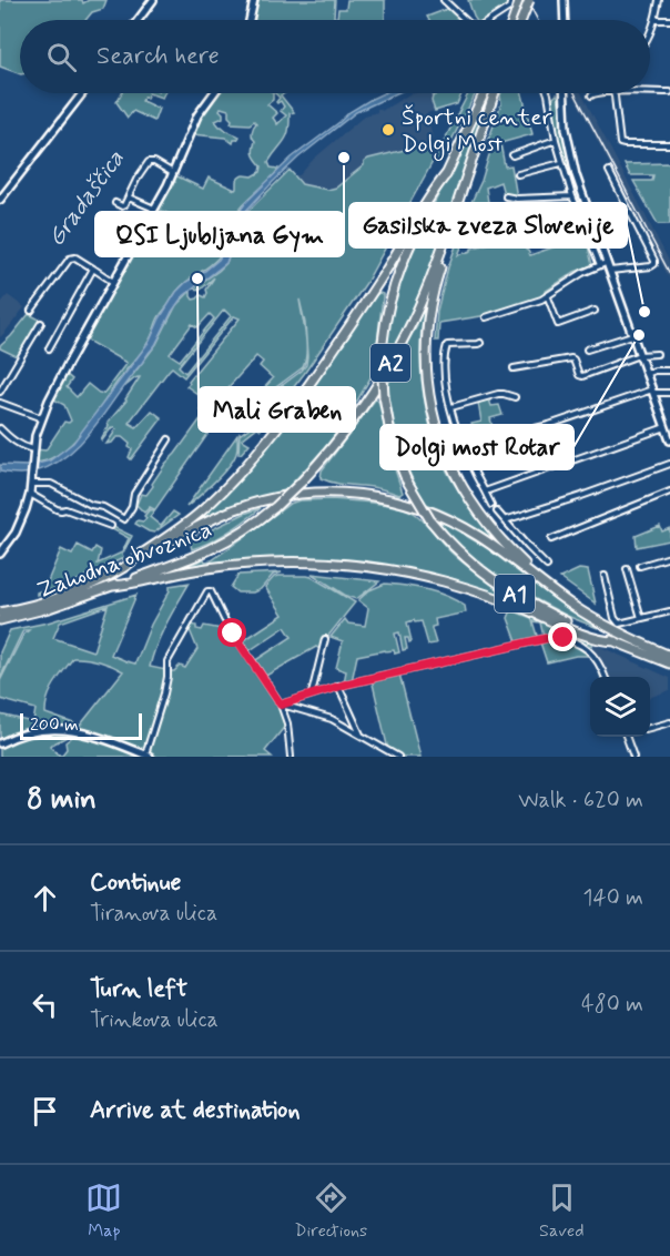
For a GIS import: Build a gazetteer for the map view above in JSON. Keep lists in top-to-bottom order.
{
  "streets": {
    "highway": ["A2", "Zahodna obvoznica", "A1"]
  },
  "crossings": [
    ["Zahodna obvoznica", "A1"]
  ],
  "water": ["Gradaščica"],
  "places": [
    "Športni center Dolgi Most",
    "QSI Ljubljana Gym",
    "Mali Graben",
    "Gasilska zveza Slovenije",
    "Dolgi most Rotar"
  ],
  "scale_bar": "200 m",
  "page": {
    "search": "Search here",
    "scale": "200 m",
    "heading": ["8 min", "Walk · 620 m"],
    "list": [
      ["Continue", "Tiranova ulica", "140 m"],
      ["Turn left", "Trinkova ulica", "480 m"],
      "Arrive at destination"
    ],
    "nav": ["Map", "Directions", "Saved"]
  }
}
